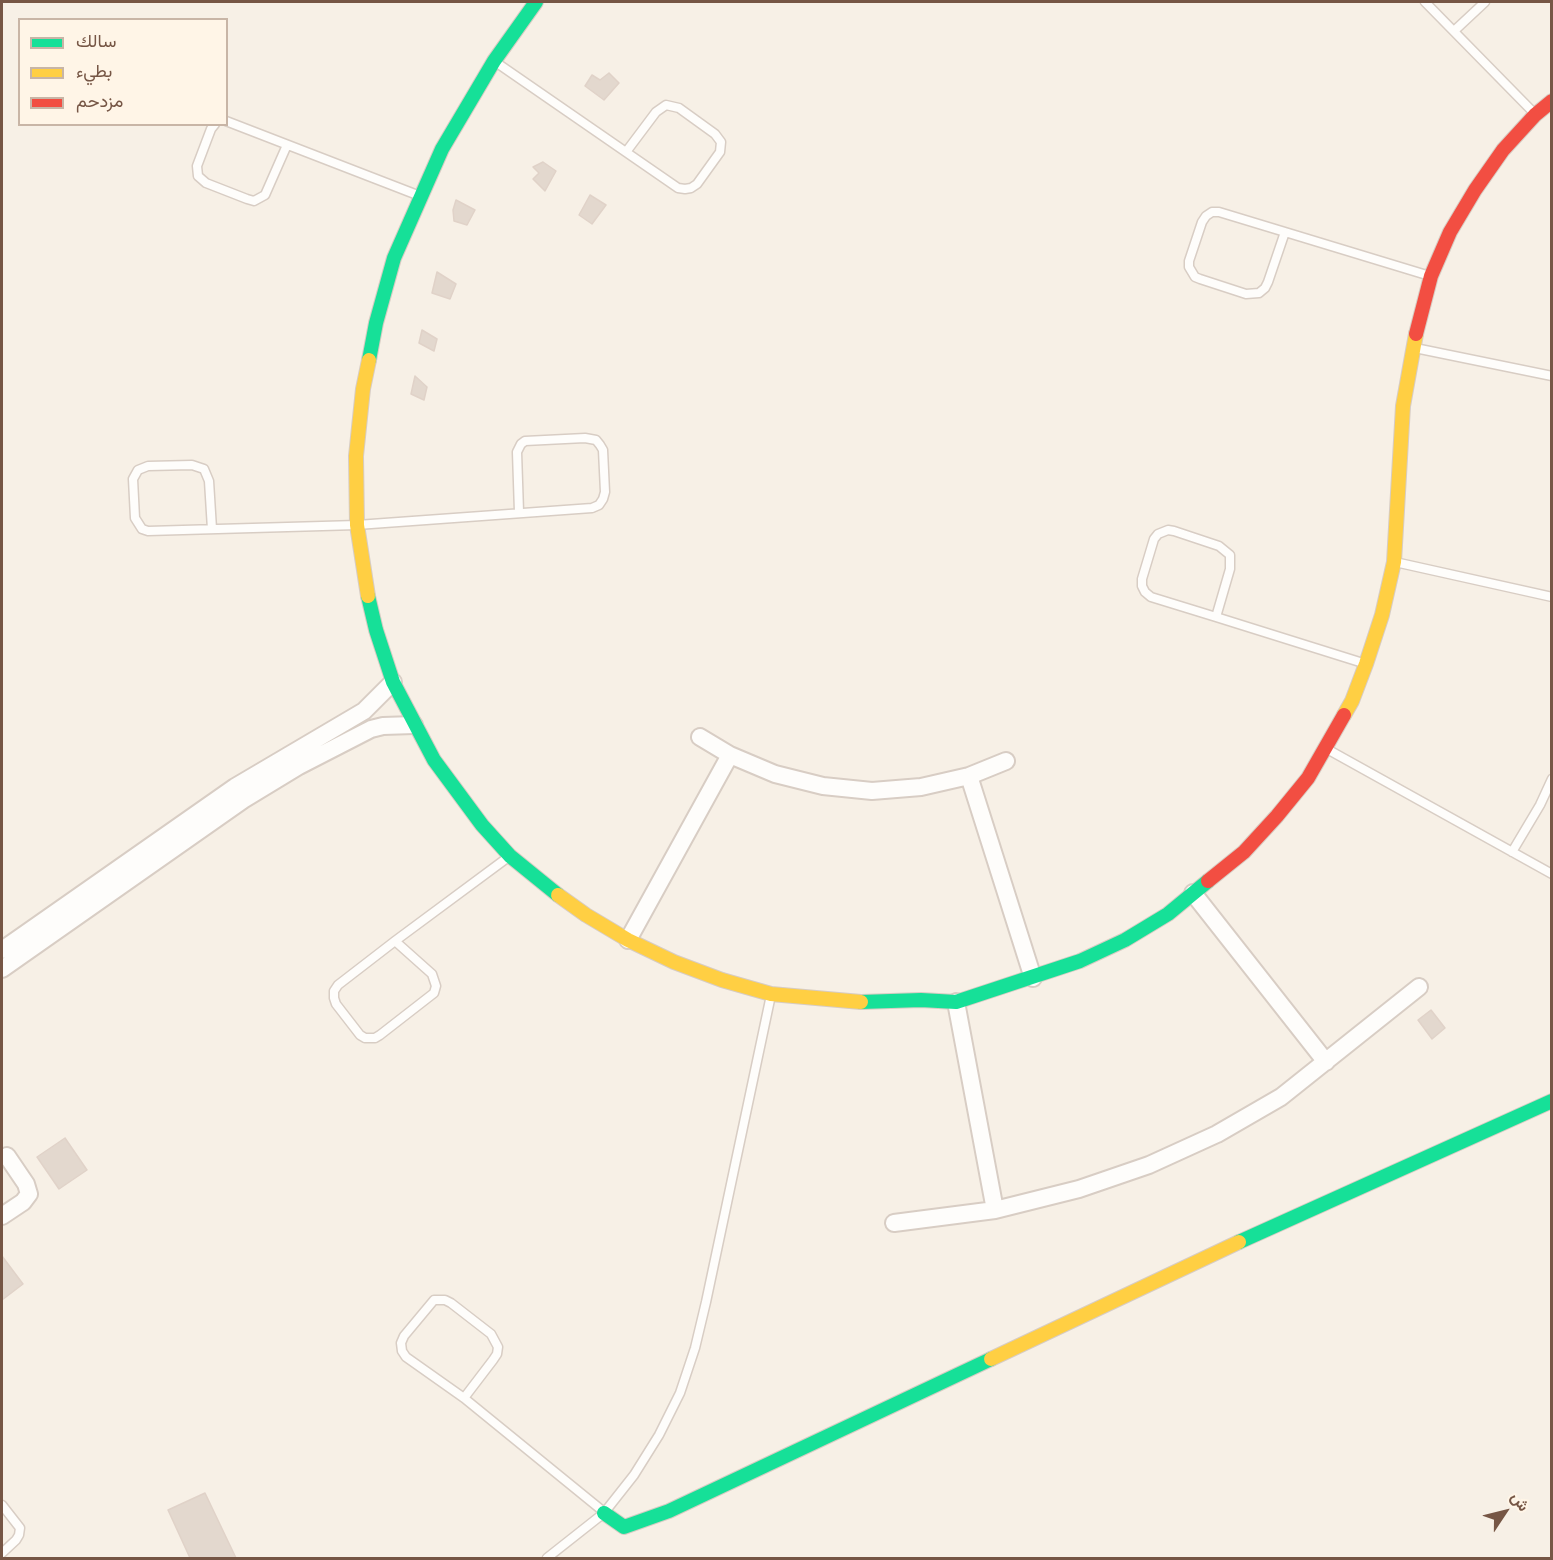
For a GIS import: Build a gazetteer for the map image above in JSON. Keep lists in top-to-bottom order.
{
  "legend": ["سالك", "بطيء", "مزدحم"],
  "north": "top right"
}
